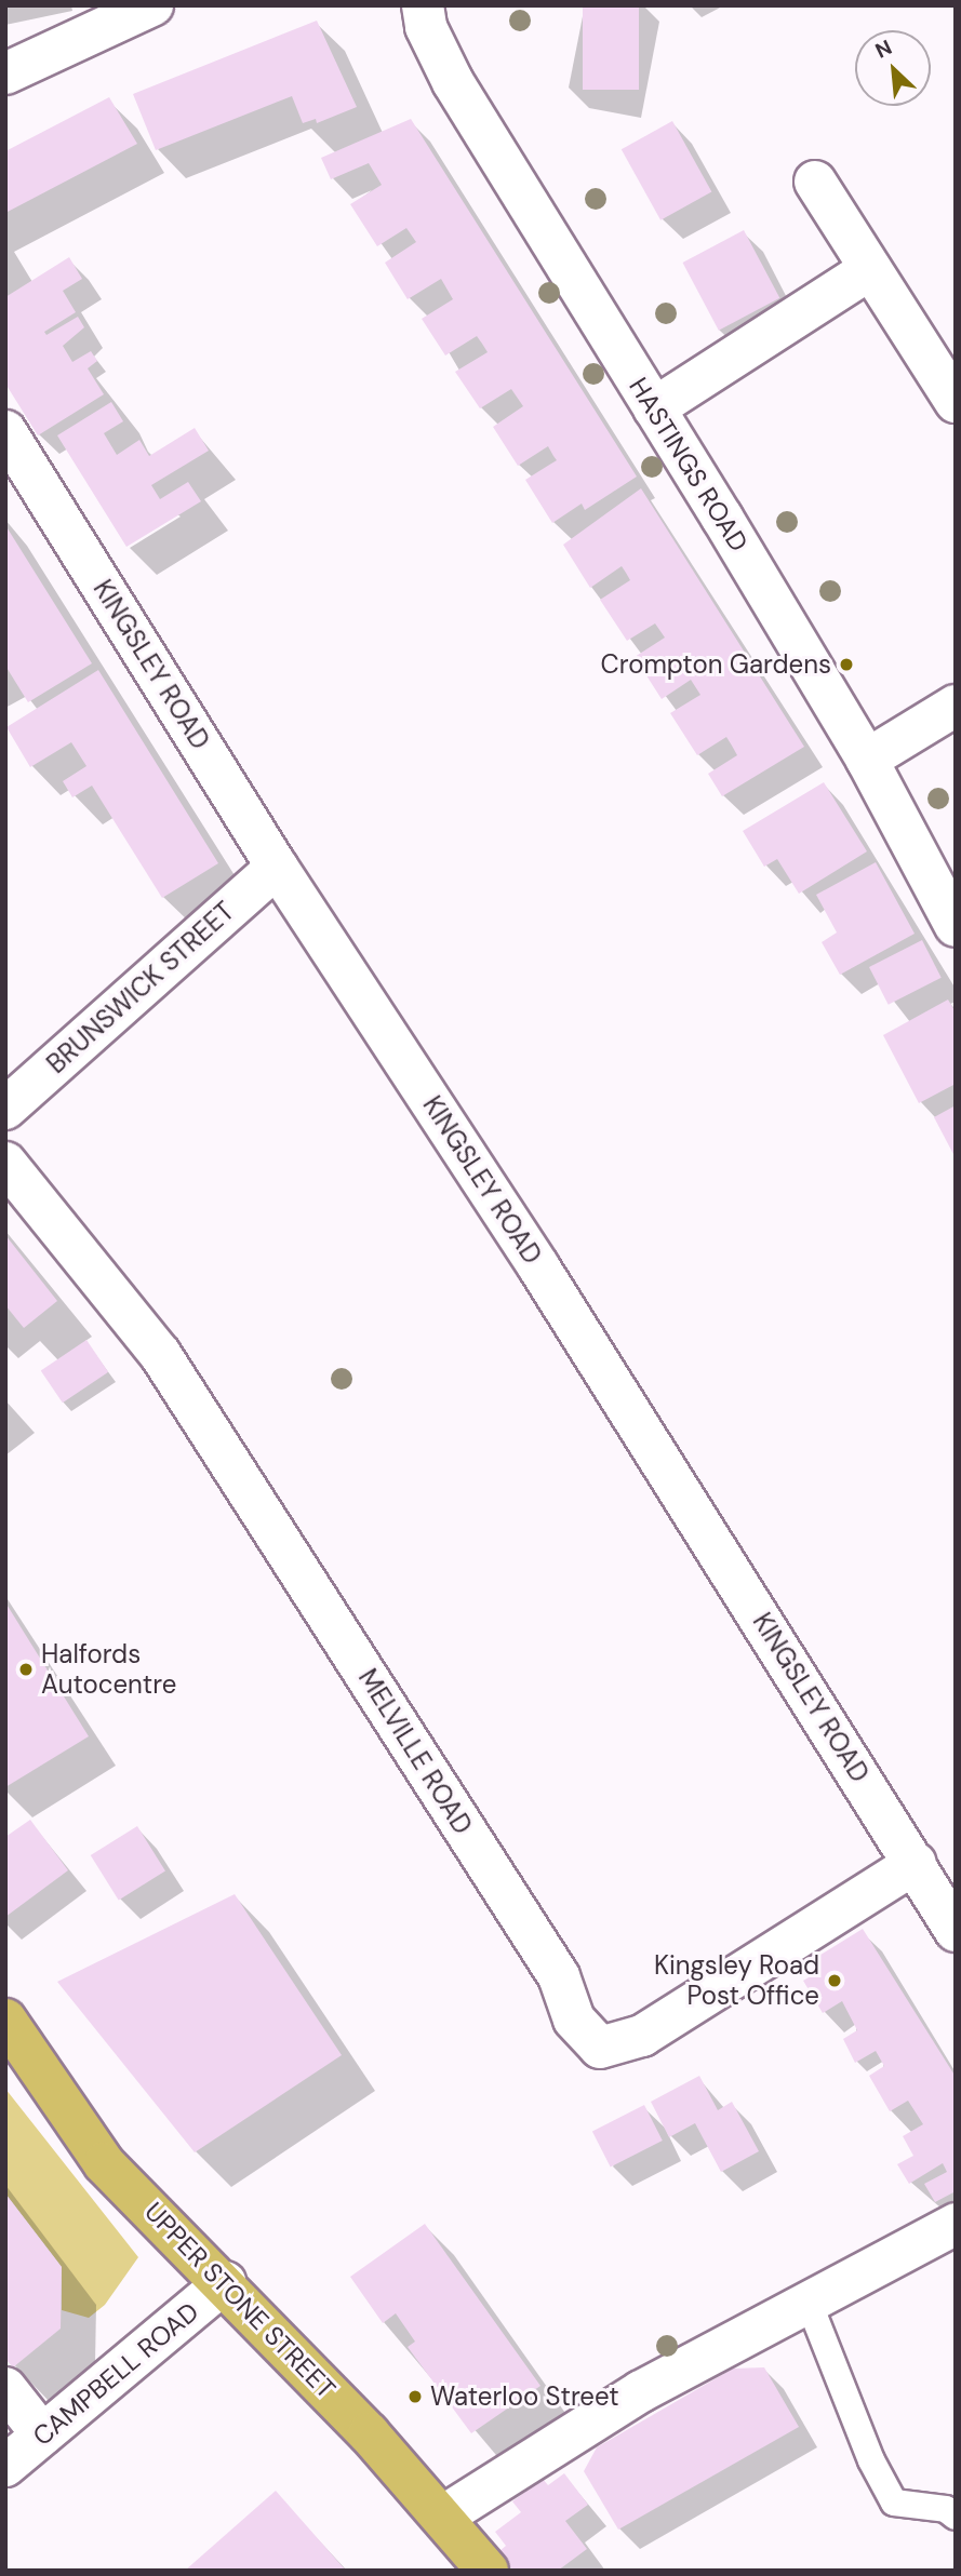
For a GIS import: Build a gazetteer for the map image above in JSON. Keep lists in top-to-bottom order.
{
  "streets": {
    "highway": ["UPPER STONE STREET"],
    "street": [
      "HASTINGS ROAD",
      "KINGSLEY ROAD",
      "BRUNSWICK STREET",
      "MELVILLE ROAD",
      "CAMPBELL ROAD"
    ]
  },
  "crossings": [
    ["KINGSLEY ROAD", "BRUNSWICK STREET"],
    ["KINGSLEY ROAD", "MELVILLE ROAD"],
    ["UPPER STONE STREET", "CAMPBELL ROAD"]
  ],
  "places": [
    "Crompton Gardens",
    "Halfords Autocentre",
    "Kingsley Road Post Office",
    "Waterloo Street"
  ],
  "north": "top left"
}
